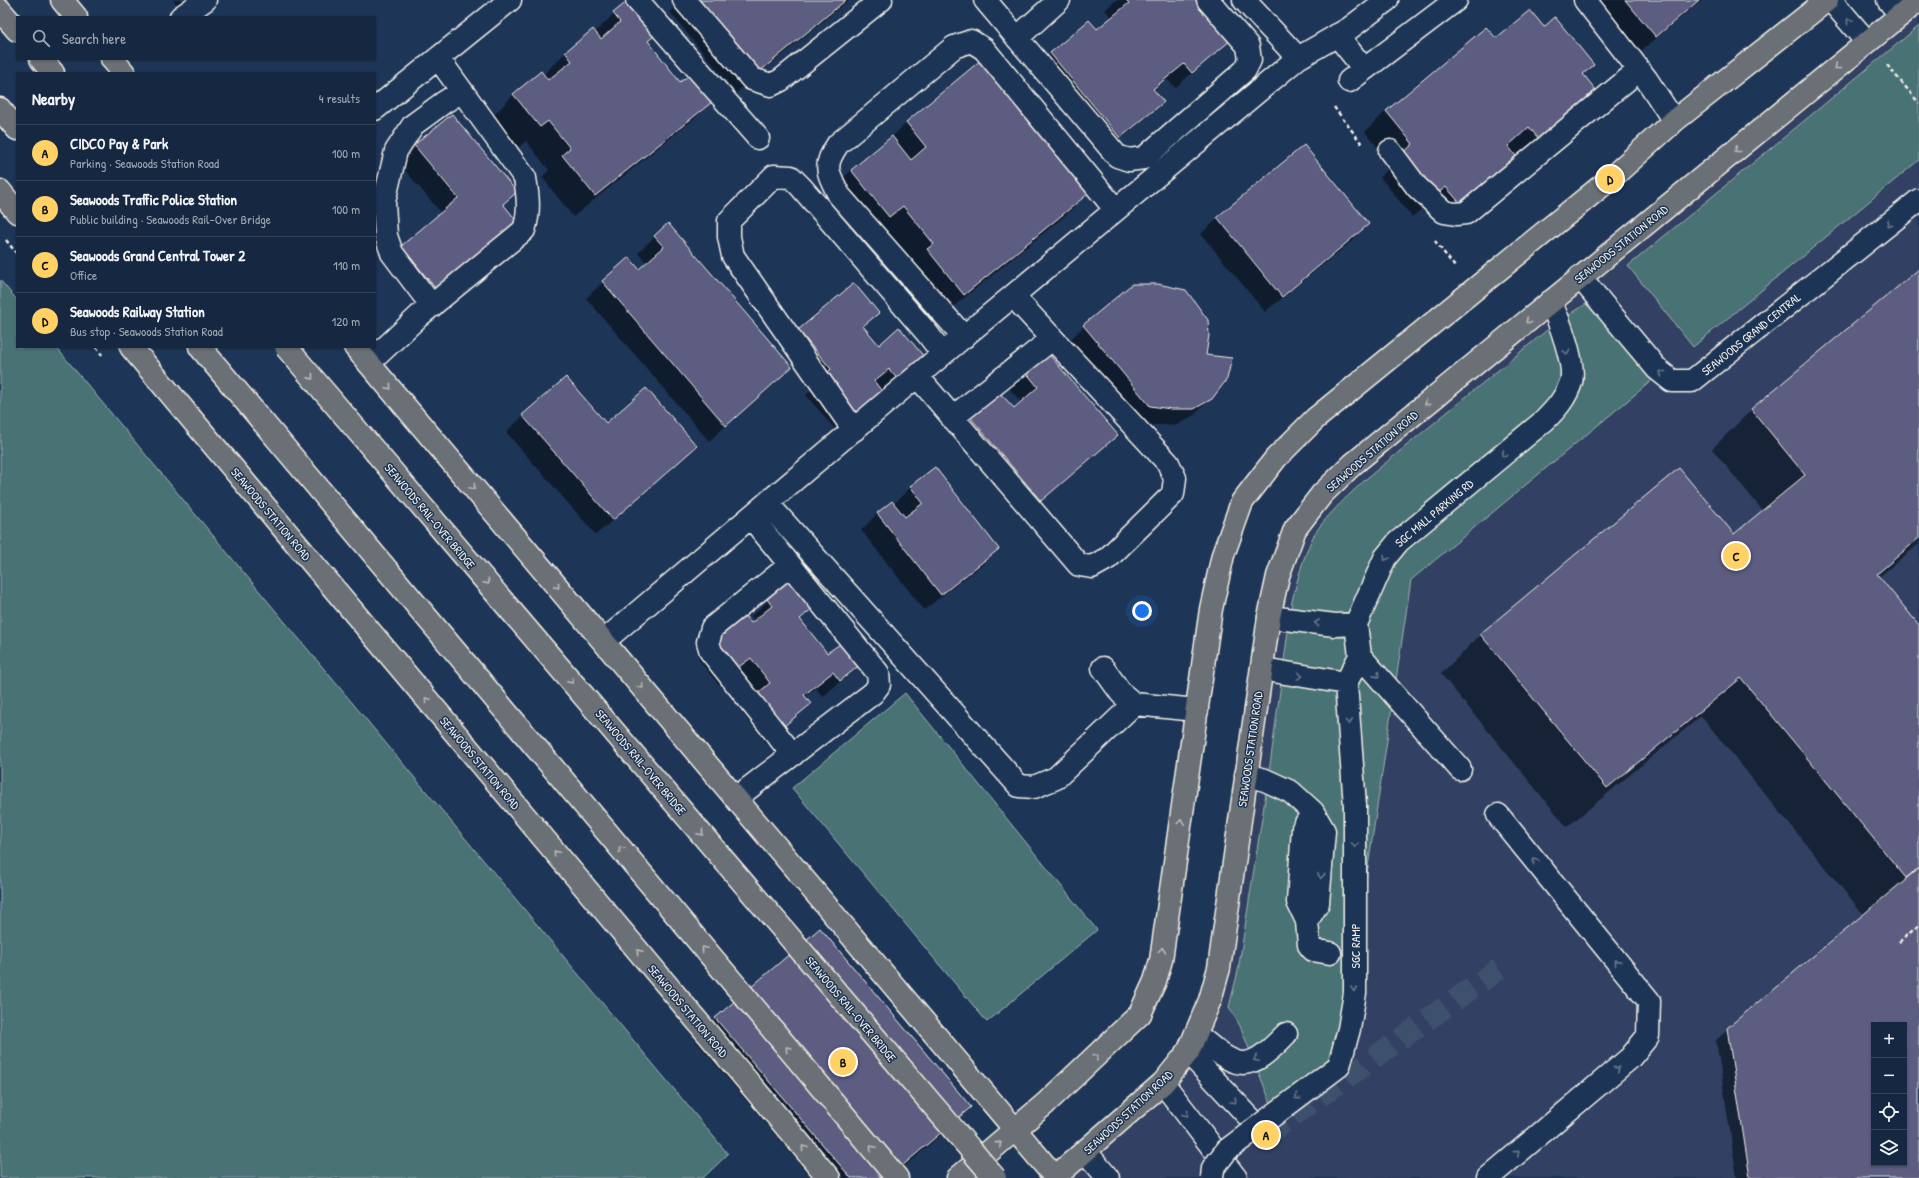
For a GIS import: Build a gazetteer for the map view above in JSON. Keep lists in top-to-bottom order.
{
  "streets": {
    "main road": ["SEAWOODS STATION ROAD", "SEAWOODS RAIL-OVER BRIDGE"],
    "street": ["SEAWOODS GRAND CENTRAL", "SGC MALL PARKING RD", "SGC RAMP"]
  },
  "crossings": [
    ["SEAWOODS STATION ROAD", "SEAWOODS GRAND CENTRAL"],
    ["SEAWOODS STATION ROAD", "SGC MALL PARKING RD"]
  ],
  "one_way": ["SGC MALL PARKING RD", "SGC RAMP"],
  "page": {
    "search": "Search here",
    "heading": ["Nearby", "4 results"],
    "list": [
      {
        "mark": "A",
        "name": "CIDCO Pay & Park",
        "note": "Parking · Seawoods Station Road",
        "value": "100 m"
      },
      {
        "mark": "B",
        "name": "Seawoods Traffic Police Station",
        "note": "Public building · Seawoods Rail-Over Bridge",
        "value": "100 m"
      },
      {
        "mark": "C",
        "name": "Seawoods Grand Central Tower 2",
        "note": "Office",
        "value": "110 m"
      },
      {
        "mark": "D",
        "name": "Seawoods Railway Station",
        "note": "Bus stop · Seawoods Station Road",
        "value": "120 m"
      }
    ],
    "pins": [
      "D",
      "C",
      "B",
      "A"
    ],
    "map_buttons": ["+", "−"]
  }
}
